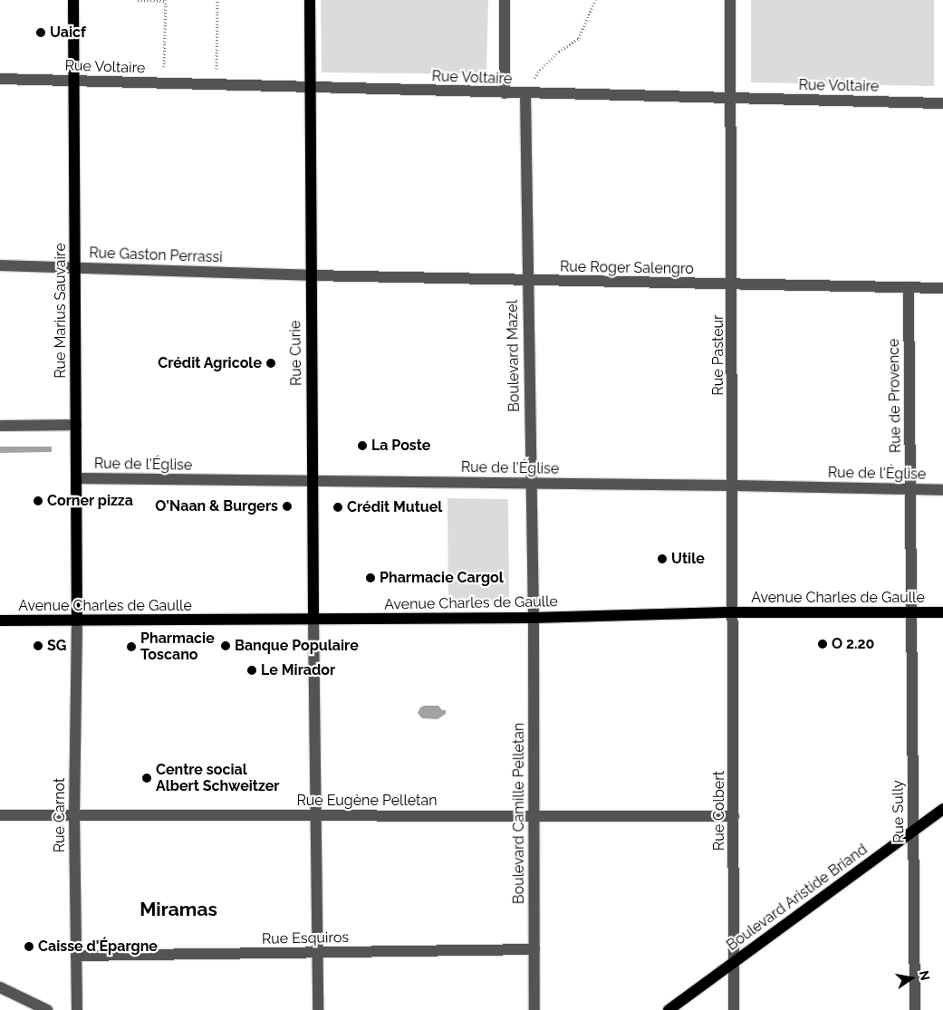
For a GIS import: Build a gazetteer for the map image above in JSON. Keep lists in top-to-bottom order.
{
  "streets": {
    "main road": [
      "Rue Marius Sauvaire",
      "Rue Curie",
      "Avenue Charles de Gaulle",
      "Boulevard Aristide Briand"
    ],
    "street": [
      "Rue Voltaire",
      "Rue Gaston Perrassi",
      "Rue Roger Salengro",
      "Rue Pasteur",
      "Boulevard Mazel",
      "Rue de Provence",
      "Rue de l'Église",
      "Rue Eugène Pelletan",
      "Rue Colbert",
      "Rue Sully",
      "Boulevard Camille Pelletan",
      "Rue Carnot",
      "Rue Esquiros"
    ]
  },
  "crossings": [
    ["Rue Voltaire", "Rue Marius Sauvaire"],
    ["Rue Voltaire", "Rue Curie"],
    ["Rue Voltaire", "Rue Pasteur"],
    ["Rue Voltaire", "Boulevard Mazel"],
    ["Rue Gaston Perrassi", "Rue Roger Salengro"],
    ["Rue Gaston Perrassi", "Rue Marius Sauvaire"],
    ["Rue Gaston Perrassi", "Rue Curie"],
    ["Rue Roger Salengro", "Rue Curie"],
    ["Rue Roger Salengro", "Rue Pasteur"],
    ["Rue Roger Salengro", "Boulevard Mazel"],
    ["Rue Roger Salengro", "Rue de Provence"],
    ["Rue Marius Sauvaire", "Rue de l'Église"],
    ["Rue Marius Sauvaire", "Avenue Charles de Gaulle"],
    ["Rue Marius Sauvaire", "Rue Carnot"],
    ["Rue Curie", "Rue de l'Église"],
    ["Rue Curie", "Avenue Charles de Gaulle"],
    ["Rue Pasteur", "Rue de l'Église"],
    ["Rue Pasteur", "Avenue Charles de Gaulle"],
    ["Rue Pasteur", "Rue Colbert"],
    ["Boulevard Mazel", "Rue de l'Église"],
    ["Boulevard Mazel", "Avenue Charles de Gaulle"],
    ["Boulevard Mazel", "Boulevard Camille Pelletan"],
    ["Rue de Provence", "Rue de l'Église"],
    ["Rue de Provence", "Avenue Charles de Gaulle"],
    ["Rue de Provence", "Rue Sully"],
    ["Avenue Charles de Gaulle", "Rue Colbert"],
    ["Avenue Charles de Gaulle", "Rue Sully"],
    ["Avenue Charles de Gaulle", "Boulevard Camille Pelletan"],
    ["Avenue Charles de Gaulle", "Rue Carnot"],
    ["Rue Eugène Pelletan", "Rue Colbert"],
    ["Rue Eugène Pelletan", "Boulevard Camille Pelletan"],
    ["Rue Eugène Pelletan", "Rue Carnot"],
    ["Rue Colbert", "Boulevard Aristide Briand"],
    ["Rue Sully", "Boulevard Aristide Briand"],
    ["Boulevard Camille Pelletan", "Rue Esquiros"],
    ["Rue Carnot", "Rue Esquiros"]
  ],
  "districts": ["Miramas"],
  "places": [
    "Uaicf",
    "Crédit Agricole",
    "La Poste",
    "Corner pizza",
    "O'Naan & Burgers",
    "Crédit Mutuel",
    "Utile",
    "Pharmacie Cargol",
    "O 2.20",
    "SG",
    "Banque Populaire",
    "Pharmacie Toscano",
    "Le Mirador",
    "Centre social Albert Schweitzer",
    "Caisse d'Épargne"
  ],
  "north": "right"
}
